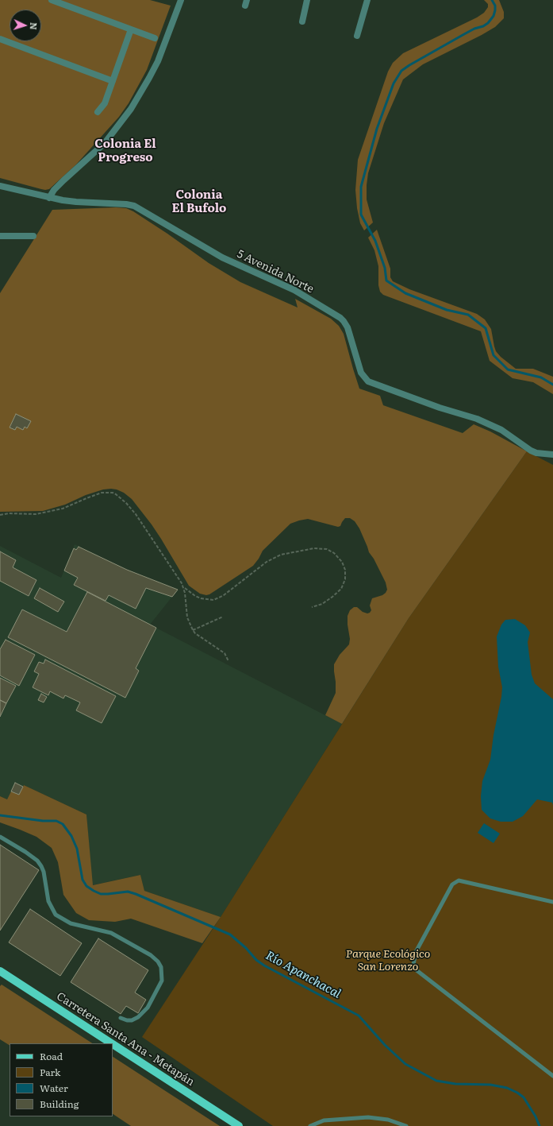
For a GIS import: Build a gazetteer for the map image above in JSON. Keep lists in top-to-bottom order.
{
  "streets": {
    "main road": ["Carretera Santa Ana - Metapán"],
    "street": ["5 Avenida Norte"]
  },
  "districts": ["Colonia El Progreso", "Colonia El Bufolo"],
  "water": ["Río Apanchacal"],
  "parks": ["Parque Ecológico San Lorenzo"],
  "legend": [
    "Road",
    "Park",
    "Water",
    "Building"
  ],
  "north": "right"
}
